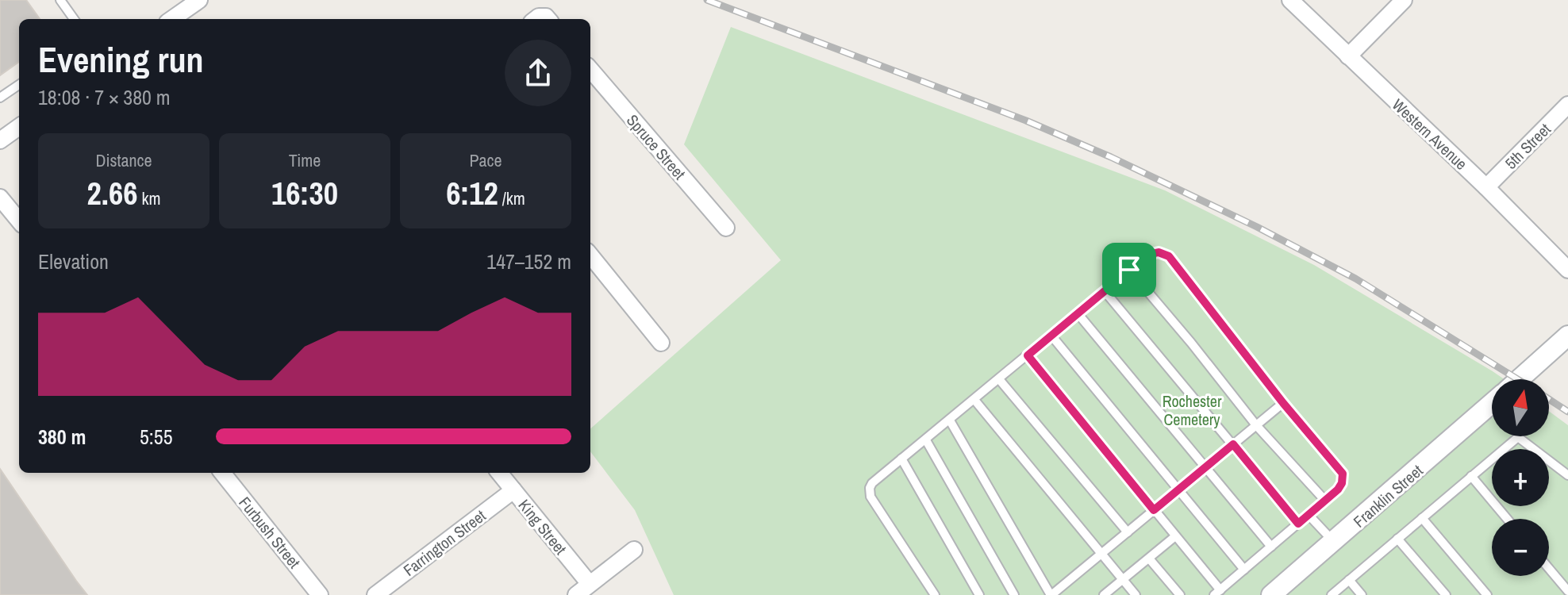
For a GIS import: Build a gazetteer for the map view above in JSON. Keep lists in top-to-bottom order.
{
  "streets": {
    "street": [
      "Western Avenue",
      "5th Street",
      "Spruce Street",
      "Franklin Street",
      "King Street",
      "Furbush Street",
      "Farrington Street"
    ]
  },
  "crossings": [
    ["Western Avenue", "5th Street"],
    ["King Street", "Farrington Street"]
  ],
  "parks": ["Rochester Cemetery"],
  "north": "top",
  "page": {
    "heading": ["Evening run", "18:08 · 7 × 380 m"],
    "stats": [
      ["Distance", "2.66 km"],
      ["Time", "16:30"],
      ["Pace", "6:12 /km"]
    ],
    "chart": ["Elevation", "147–152 m"],
    "map_buttons": ["+", "−"],
    "list": [
      {
        "name": "380 m",
        "note": "5:55"
      }
    ]
  }
}
